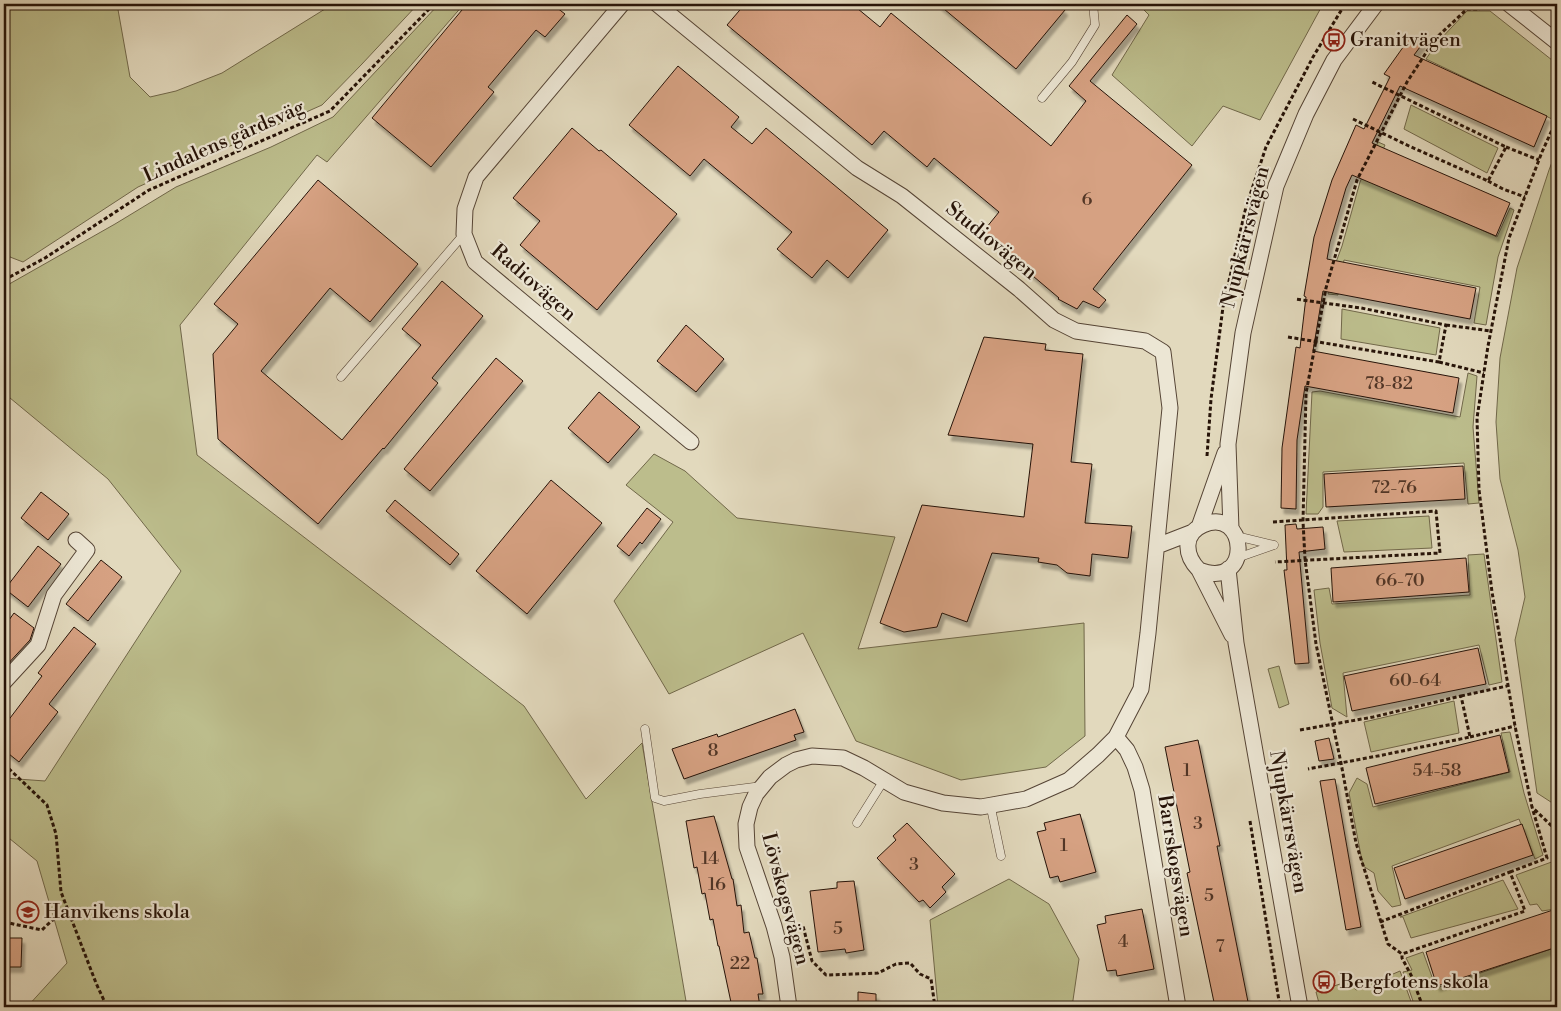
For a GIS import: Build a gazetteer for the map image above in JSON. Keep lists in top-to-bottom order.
{
  "streets": {
    "street": [
      "Njupkärrsvägen",
      "Studiovägen",
      "Radiovägen",
      "Barrskogsvägen",
      "Lövskogsvägen"
    ],
    "path": ["Lindalens gårdsväg"]
  },
  "crossings": [
    ["Studiovägen", "Lövskogsvägen"],
    ["Barrskogsvägen", "Lövskogsvägen"]
  ],
  "places": {
    "bus stop": ["Granitvägen", "Bergfotens skola"],
    "school or university": ["Hanvikens skola"]
  },
  "house_numbers": [
    "6",
    "78-82",
    "72-76",
    "66-70",
    "60-64",
    "8",
    "1",
    "54-58",
    "3",
    "1",
    "14",
    "3",
    "16",
    "5",
    "5",
    "4",
    "7",
    "22"
  ]
}
